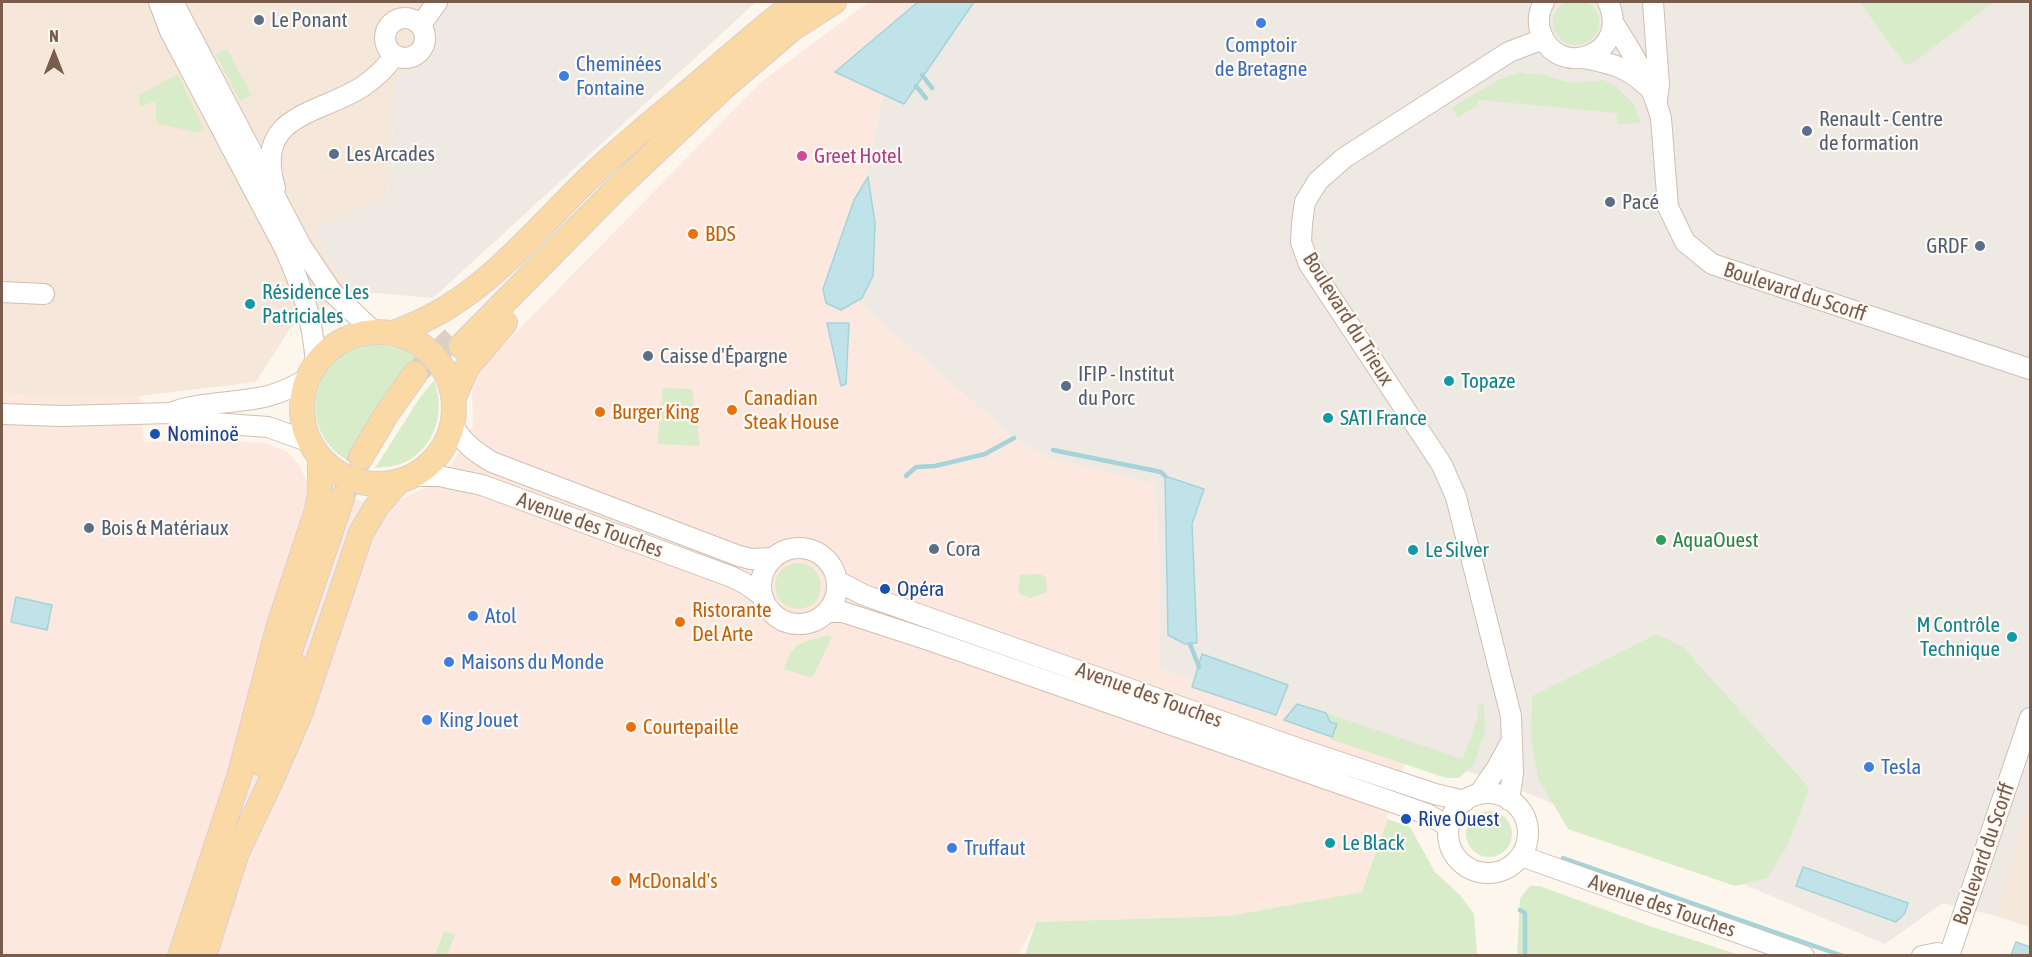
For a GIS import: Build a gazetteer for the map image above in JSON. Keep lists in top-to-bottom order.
{
  "streets": {
    "street": ["Boulevard du Scorff", "Boulevard du Trieux", "Avenue des Touches"]
  },
  "crossings": [
    ["Boulevard du Trieux", "Avenue des Touches"]
  ],
  "places": [
    "Le Ponant",
    "Comptoir de Bretagne",
    "Cheminées Fontaine",
    "Renault - Centre de formation",
    "Les Arcades",
    "Greet Hotel",
    "Pacé",
    "BDS",
    "GRDF",
    "Résidence Les Patriciales",
    "Caisse d'Épargne",
    "Topaze",
    "IFIP - Institut du Porc",
    "Canadian Steak House",
    "Burger King",
    "SATI France",
    "Nominoë",
    "Bois & Matériaux",
    "AquaOuest",
    "Cora",
    "Le Silver",
    "Opéra",
    "Atol",
    "Ristorante Del Arte",
    "M Contrôle Technique",
    "Maisons du Monde",
    "King Jouet",
    "Courtepaille",
    "Tesla",
    "Rive Ouest",
    "Le Black",
    "Truffaut",
    "McDonald's"
  ],
  "north": "top"
}
